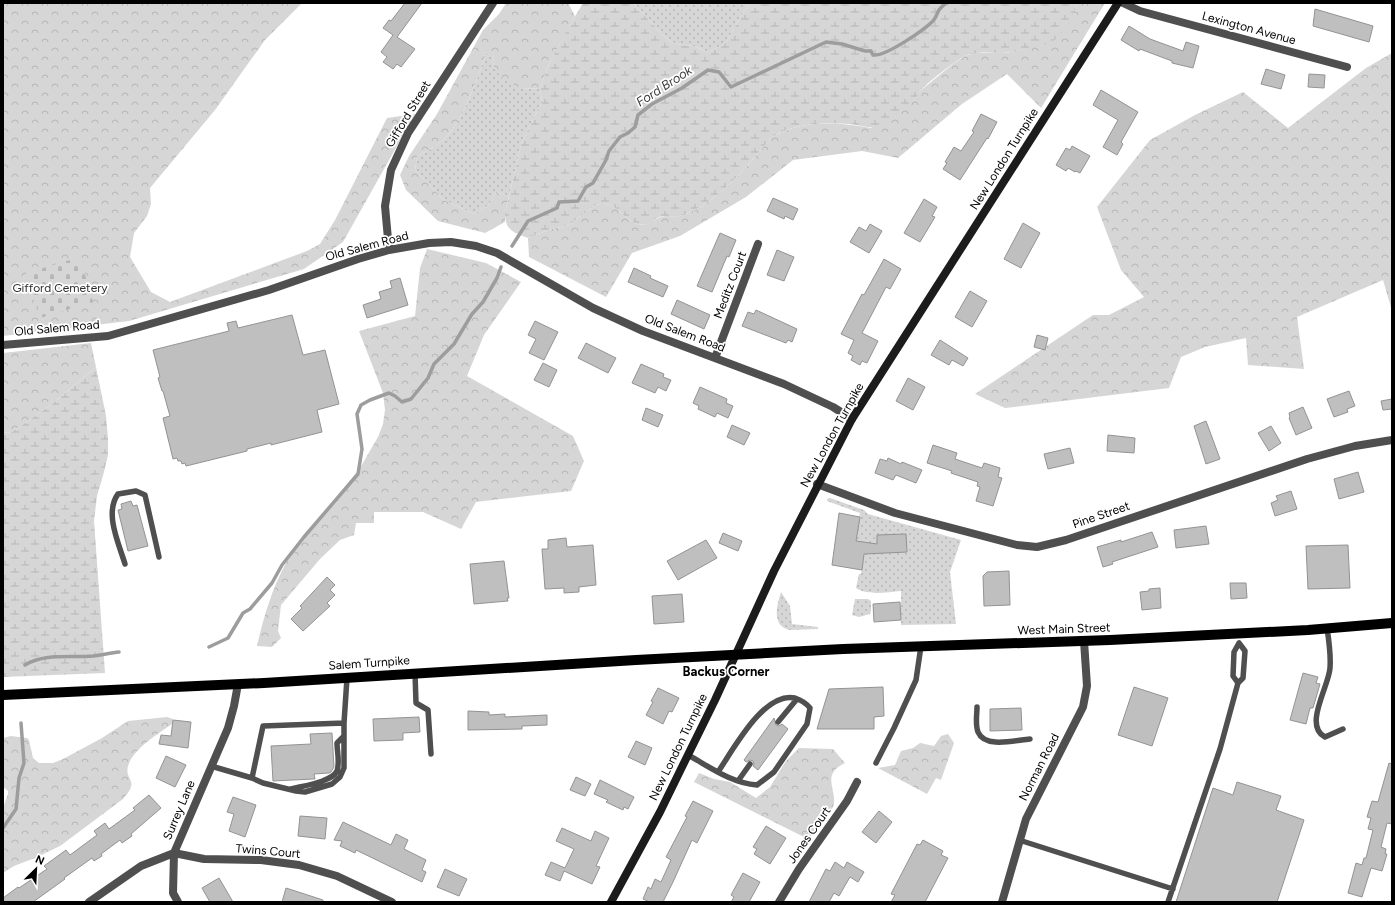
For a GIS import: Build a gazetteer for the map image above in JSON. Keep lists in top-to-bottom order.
{
  "streets": {
    "main road": ["New London Turnpike", "West Main Street", "Salem Turnpike"],
    "street": [
      "Lexington Avenue",
      "Gifford Street",
      "Old Salem Road",
      "Meditz Court",
      "Pine Street",
      "Norman Road",
      "Surrey Lane",
      "Jones Court",
      "Twins Court"
    ]
  },
  "crossings": [
    ["Gifford Street", "Old Salem Road"],
    ["New London Turnpike", "Old Salem Road"],
    ["New London Turnpike", "Pine Street"],
    ["New London Turnpike", "West Main Street"],
    ["New London Turnpike", "Salem Turnpike"],
    ["Old Salem Road", "Meditz Court"],
    ["West Main Street", "Salem Turnpike"],
    ["West Main Street", "Norman Road"],
    ["Salem Turnpike", "Surrey Lane"],
    ["Surrey Lane", "Twins Court"]
  ],
  "districts": ["Backus Corner"],
  "water": ["Ford Brook"],
  "parks": ["Gifford Cemetery"],
  "north": "top right"
}
